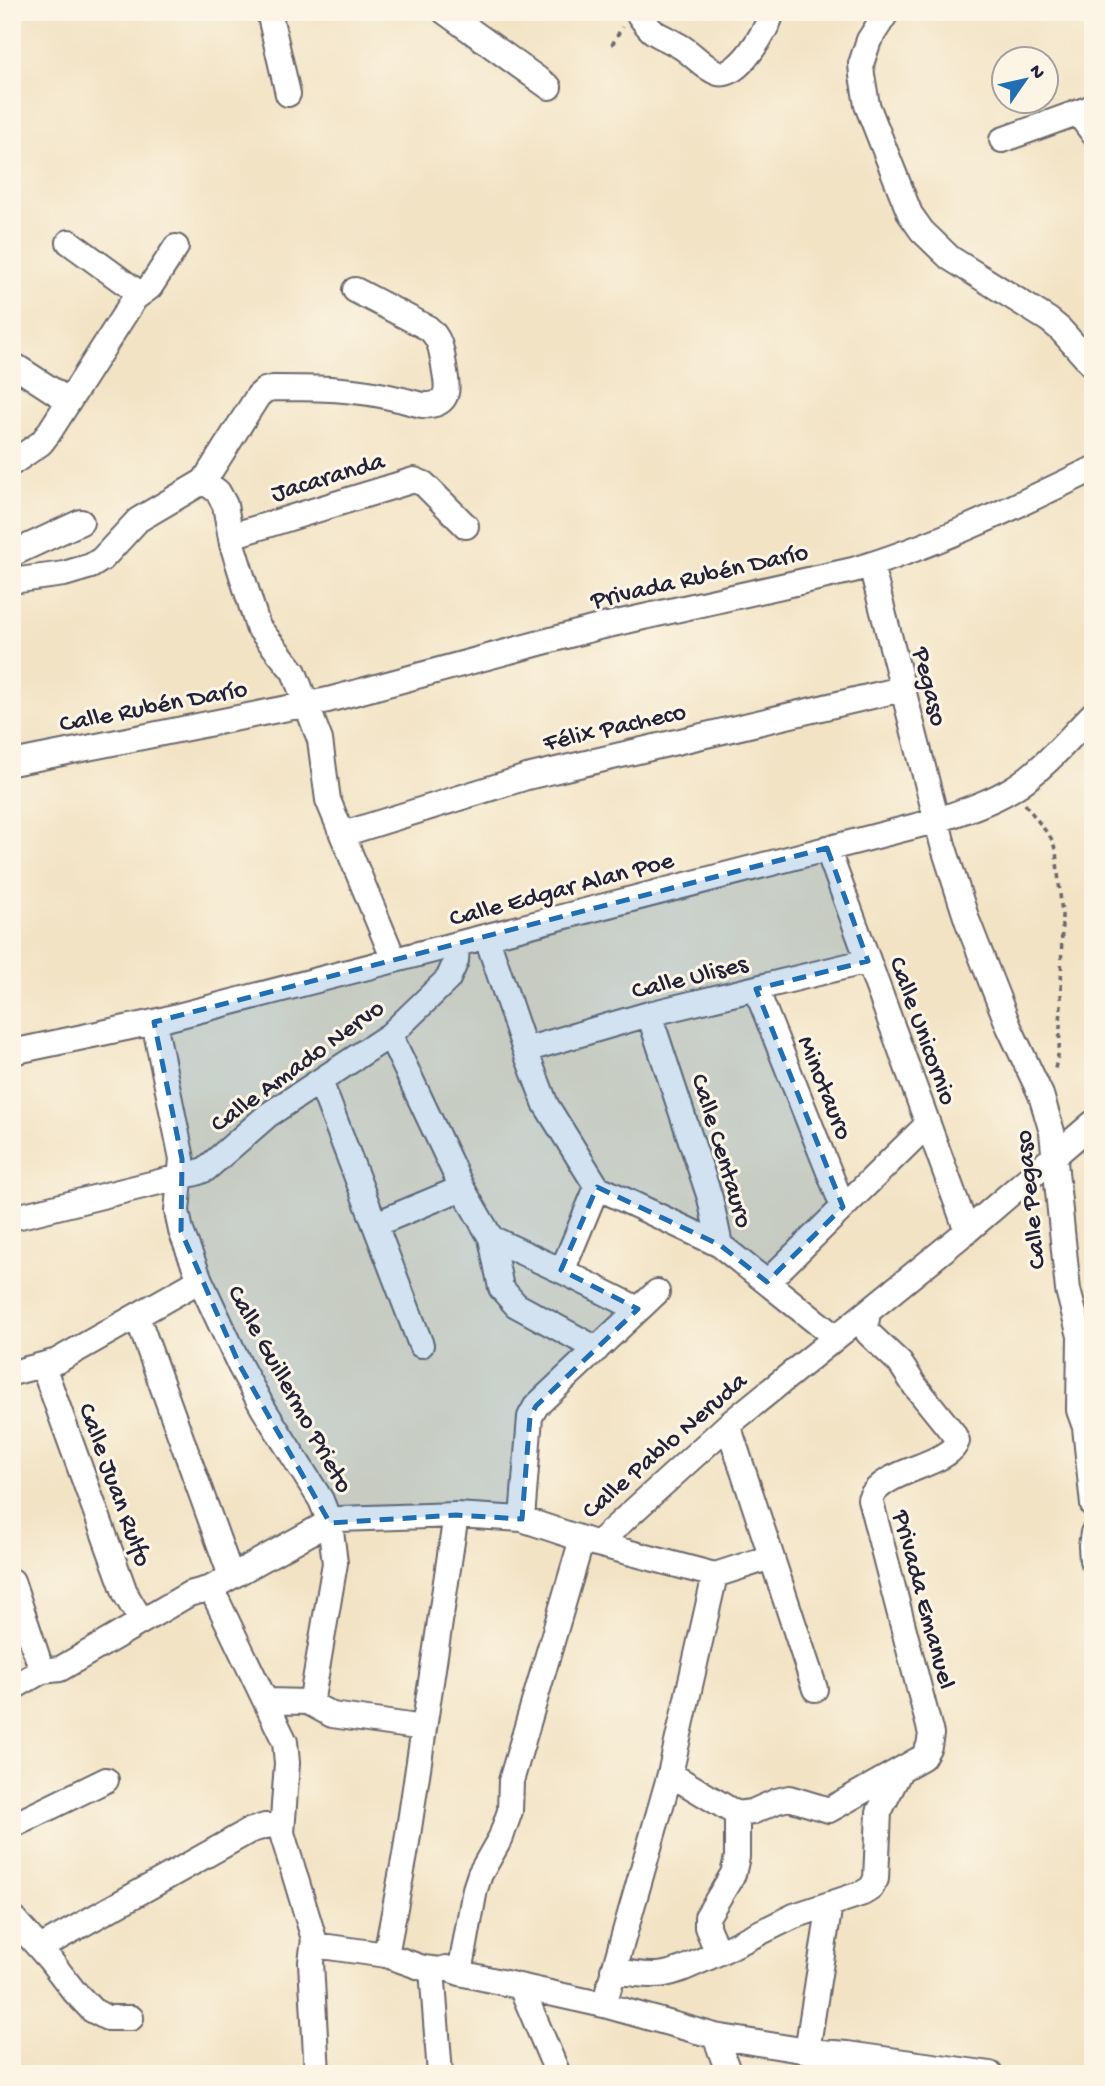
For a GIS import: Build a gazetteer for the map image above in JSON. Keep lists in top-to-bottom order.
{
  "streets": {
    "street": [
      "Jacaranda",
      "Privada Rubén Darío",
      "Pegaso",
      "Calle Rubén Darío",
      "Félix Pacheco",
      "Calle Edgar Alan Poe",
      "Calle Ulises",
      "Calle Unicornio",
      "Calle Amado Nervo",
      "Minotauro",
      "Calle Centauro",
      "Calle Pegaso",
      "Calle Guillermo Prieto",
      "Calle Pablo Neruda",
      "Calle Juan Rulfo",
      "Privada Emanuel"
    ]
  },
  "crossings": [
    ["Privada Rubén Darío", "Pegaso"],
    ["Privada Rubén Darío", "Calle Rubén Darío"],
    ["Pegaso", "Félix Pacheco"],
    ["Pegaso", "Calle Edgar Alan Poe"],
    ["Pegaso", "Calle Pegaso"],
    ["Calle Edgar Alan Poe", "Calle Unicornio"],
    ["Calle Edgar Alan Poe", "Calle Amado Nervo"],
    ["Calle Edgar Alan Poe", "Calle Pegaso"],
    ["Calle Edgar Alan Poe", "Calle Guillermo Prieto"],
    ["Calle Ulises", "Calle Unicornio"],
    ["Calle Ulises", "Minotauro"],
    ["Calle Ulises", "Calle Centauro"],
    ["Calle Unicornio", "Calle Pablo Neruda"],
    ["Calle Amado Nervo", "Calle Guillermo Prieto"],
    ["Calle Centauro", "Calle Pablo Neruda"],
    ["Calle Pegaso", "Calle Pablo Neruda"],
    ["Calle Guillermo Prieto", "Calle Pablo Neruda"],
    ["Calle Pablo Neruda", "Calle Juan Rulfo"],
    ["Calle Pablo Neruda", "Privada Emanuel"]
  ],
  "north": "top right"
}
